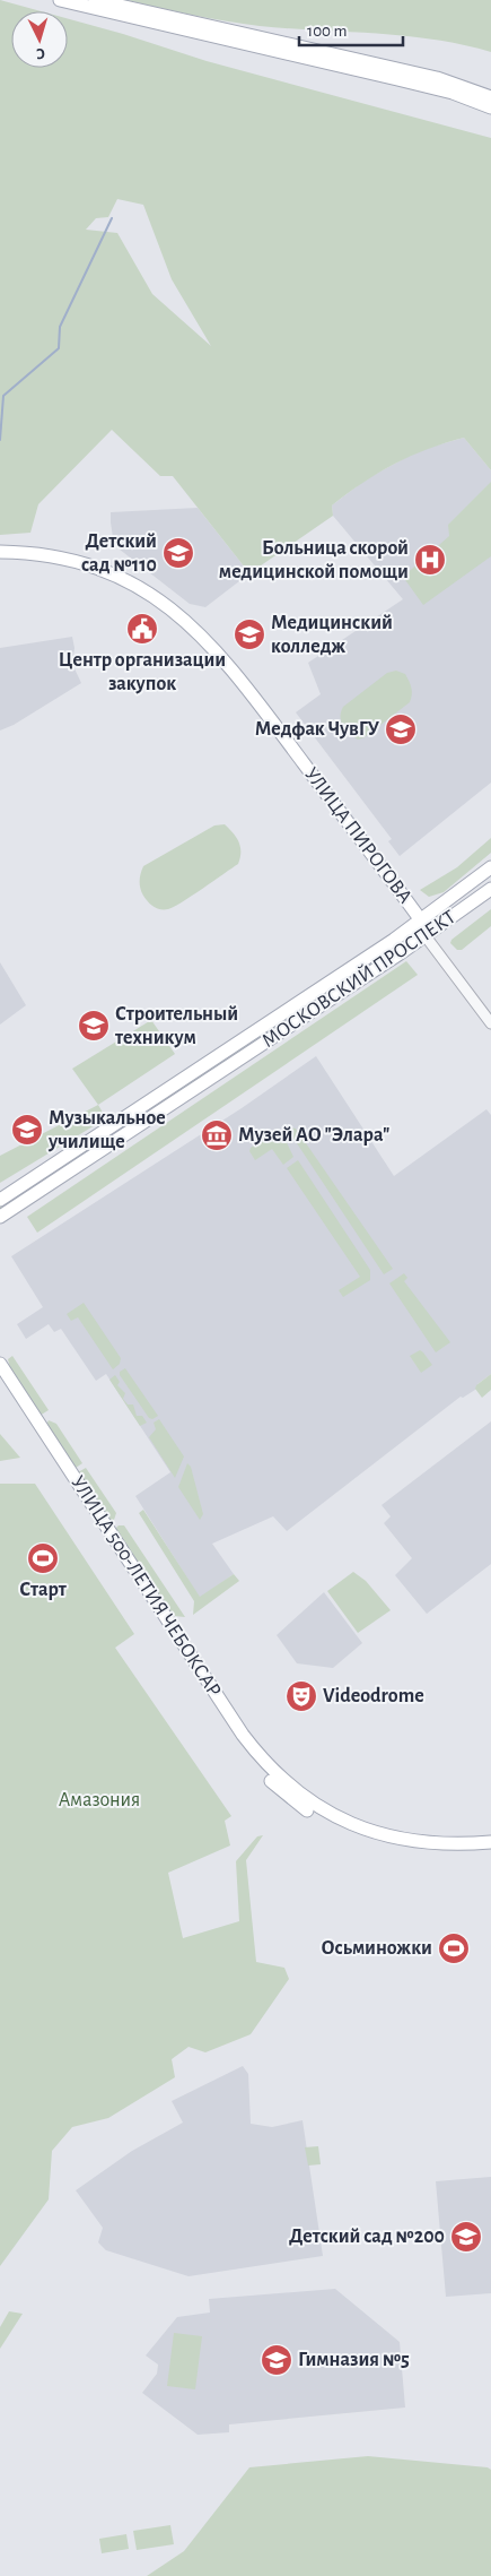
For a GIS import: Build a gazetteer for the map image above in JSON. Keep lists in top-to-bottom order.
{
  "streets": {
    "main road": ["УЛИЦА ПИРОГОВА", "МОСКОВСКИЙ ПРОСПЕКТ", "УЛИЦА 500-ЛЕТИЯ ЧЕБОКСАР"]
  },
  "crossings": [
    ["УЛИЦА ПИРОГОВА", "МОСКОВСКИЙ ПРОСПЕКТ"]
  ],
  "parks": ["Амазония"],
  "places": {
    "school or university": [
      "Детский сад №110",
      "Медицинский колледж",
      "Медфак ЧувГУ",
      "Строительный техникум",
      "Музыкальное училище",
      "Детский сад №200",
      "Гимназия №5"
    ],
    "hospital": ["Больница скорой медицинской помощи"],
    "public building": ["Центр организации закупок"],
    "museum": ["Музей АО \"Элара\""],
    "sports": ["Старт", "Осьминожки"],
    "theatre": ["Videodrome"]
  },
  "scale_bar": "100 m",
  "north": "bottom"
}
